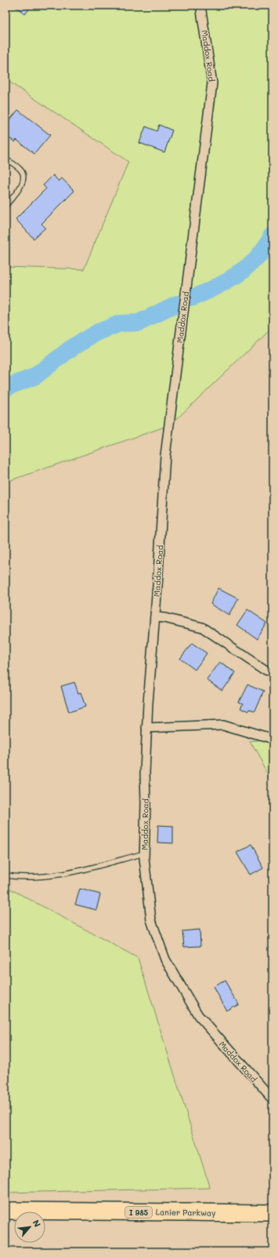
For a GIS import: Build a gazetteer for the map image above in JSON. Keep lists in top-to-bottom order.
{
  "streets": {
    "highway": ["I 985", "Lanier Parkway"],
    "street": ["Maddox Road"]
  },
  "north": "top right"
}
